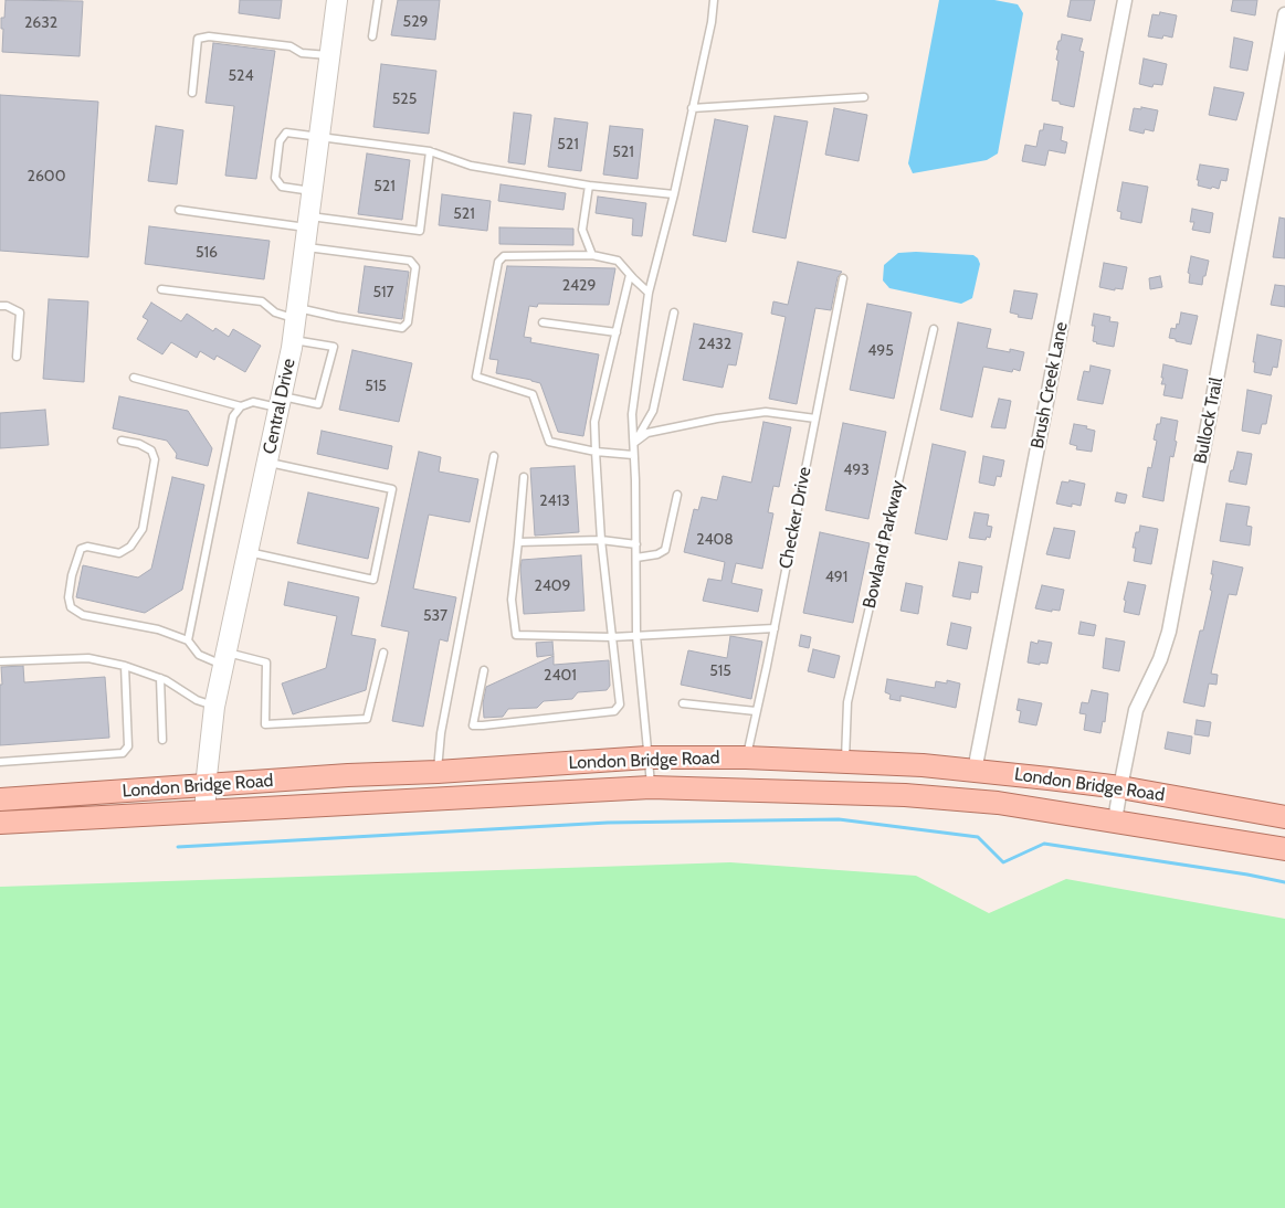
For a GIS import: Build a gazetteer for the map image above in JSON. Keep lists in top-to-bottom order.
{
  "streets": {
    "main road": ["London Bridge Road"],
    "street": ["Brush Creek Lane", "Central Drive", "Bullock Trail"],
    "lane": ["Checker Drive", "Bowland Parkway"]
  },
  "crossings": [
    ["Brush Creek Lane", "London Bridge Road"],
    ["Central Drive", "London Bridge Road"],
    ["Bullock Trail", "London Bridge Road"],
    ["Checker Drive", "London Bridge Road"],
    ["Bowland Parkway", "London Bridge Road"]
  ],
  "house_numbers": [
    "529",
    "2632",
    "524",
    "525",
    "521",
    "521",
    "2600",
    "521",
    "521",
    "516",
    "2429",
    "517",
    "2432",
    "495",
    "515",
    "493",
    "2413",
    "2408",
    "491",
    "2409",
    "537",
    "515",
    "2401"
  ]
}
